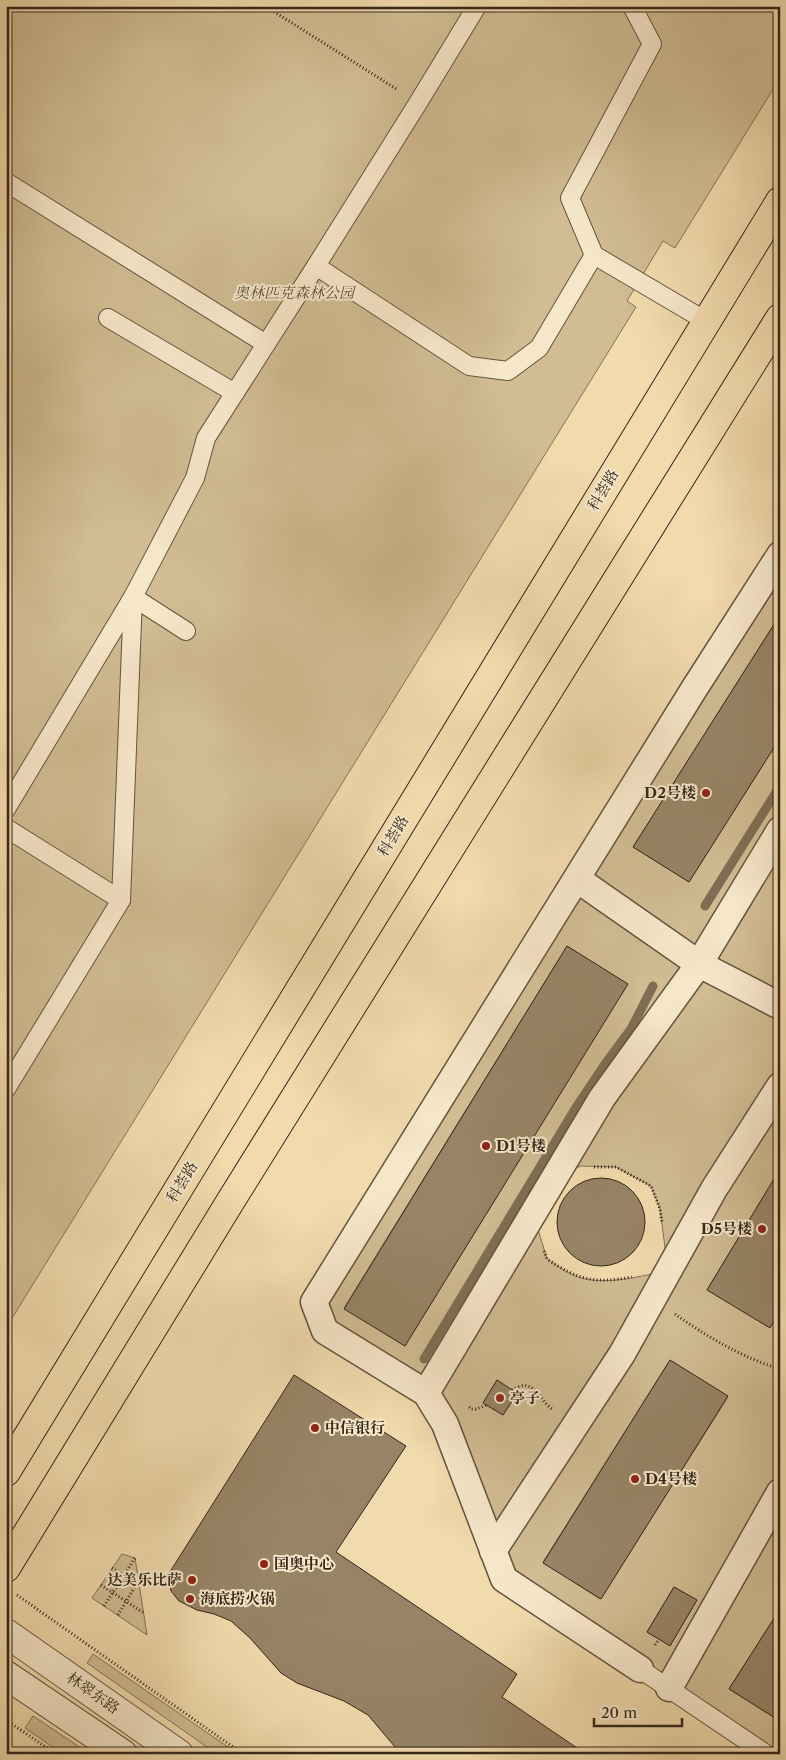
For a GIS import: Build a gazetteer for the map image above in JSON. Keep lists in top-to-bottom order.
{
  "streets": {
    "main road": ["科荟路"],
    "street": ["林翠东路"]
  },
  "parks": ["奥林匹克森林公园"],
  "places": [
    "D2号楼",
    "D1号楼",
    "D5号楼",
    "亭子",
    "中信银行",
    "D4号楼",
    "国奥中心",
    "达美乐比萨",
    "海底捞火锅"
  ],
  "scale_bar": "20 m"
}
